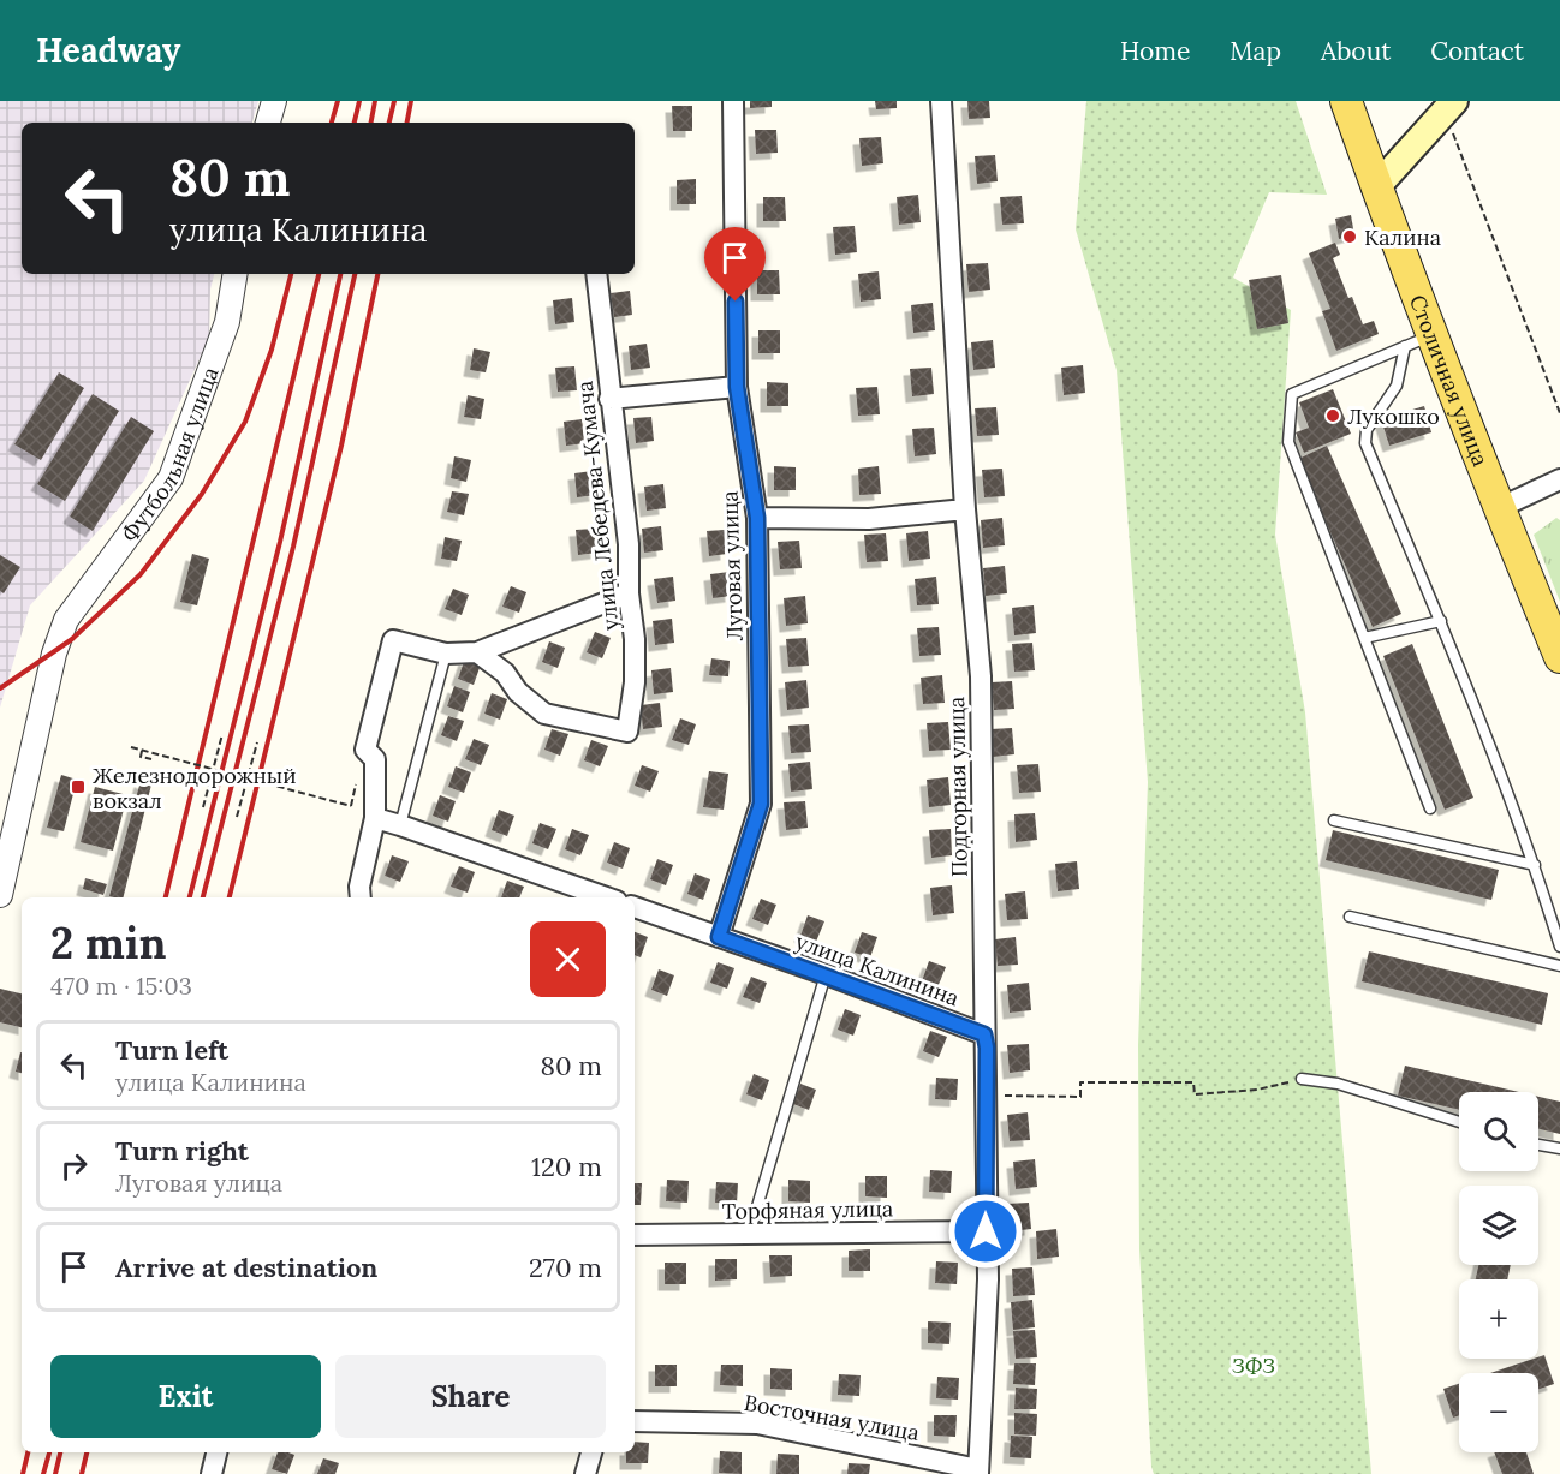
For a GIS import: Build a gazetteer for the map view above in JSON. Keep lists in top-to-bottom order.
{
  "streets": {
    "main road": ["Столичная улица"],
    "street": [
      "Футбольная улица",
      "улица Лебедева-Кумача",
      "Луговая улица",
      "Подгорная улица",
      "улица Калинина",
      "Торфяная улица",
      "Восточная улица"
    ]
  },
  "crossings": [
    ["Луговая улица", "улица Калинина"],
    ["Подгорная улица", "улица Калинина"],
    ["Подгорная улица", "Торфяная улица"],
    ["Подгорная улица", "Восточная улица"]
  ],
  "parks": ["ЗФЗ"],
  "places": {
    "other": ["Калина", "Лукошко"],
    "transit": ["Железнодорожный вокзал"]
  },
  "page": {
    "header": "Headway",
    "nav": [
      "Home",
      "Map",
      "About",
      "Contact"
    ],
    "turn": ["80 m", "улица Калинина"],
    "heading": ["2 min", "470 m · 15:03"],
    "list": [
      {
        "name": "Turn left",
        "note": "улица Калинина",
        "value": "80 m"
      },
      {
        "name": "Turn right",
        "note": "Луговая улица",
        "value": "120 m"
      },
      {
        "name": "Arrive at destination",
        "value": "270 m"
      }
    ],
    "map_buttons": ["+", "−"],
    "buttons": ["Exit", "Share"]
  }
}
